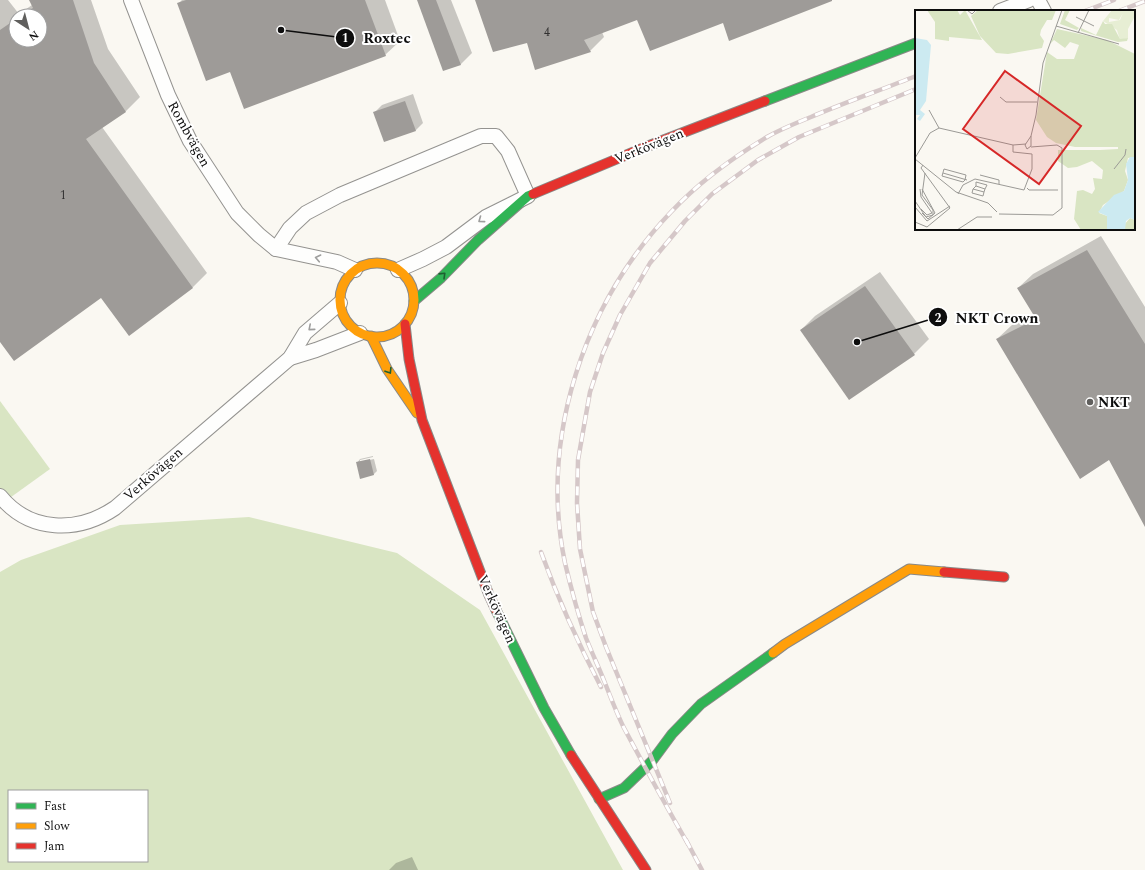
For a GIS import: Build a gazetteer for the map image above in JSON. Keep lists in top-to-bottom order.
{
  "streets": {
    "street": ["Rombvägen", "Verkövägen"]
  },
  "places": ["Roxtec", "NKT Crown", "NKT"],
  "house_numbers": ["4", "1"],
  "legend": ["Fast", "Slow", "Jam"],
  "north": "bottom right"
}
